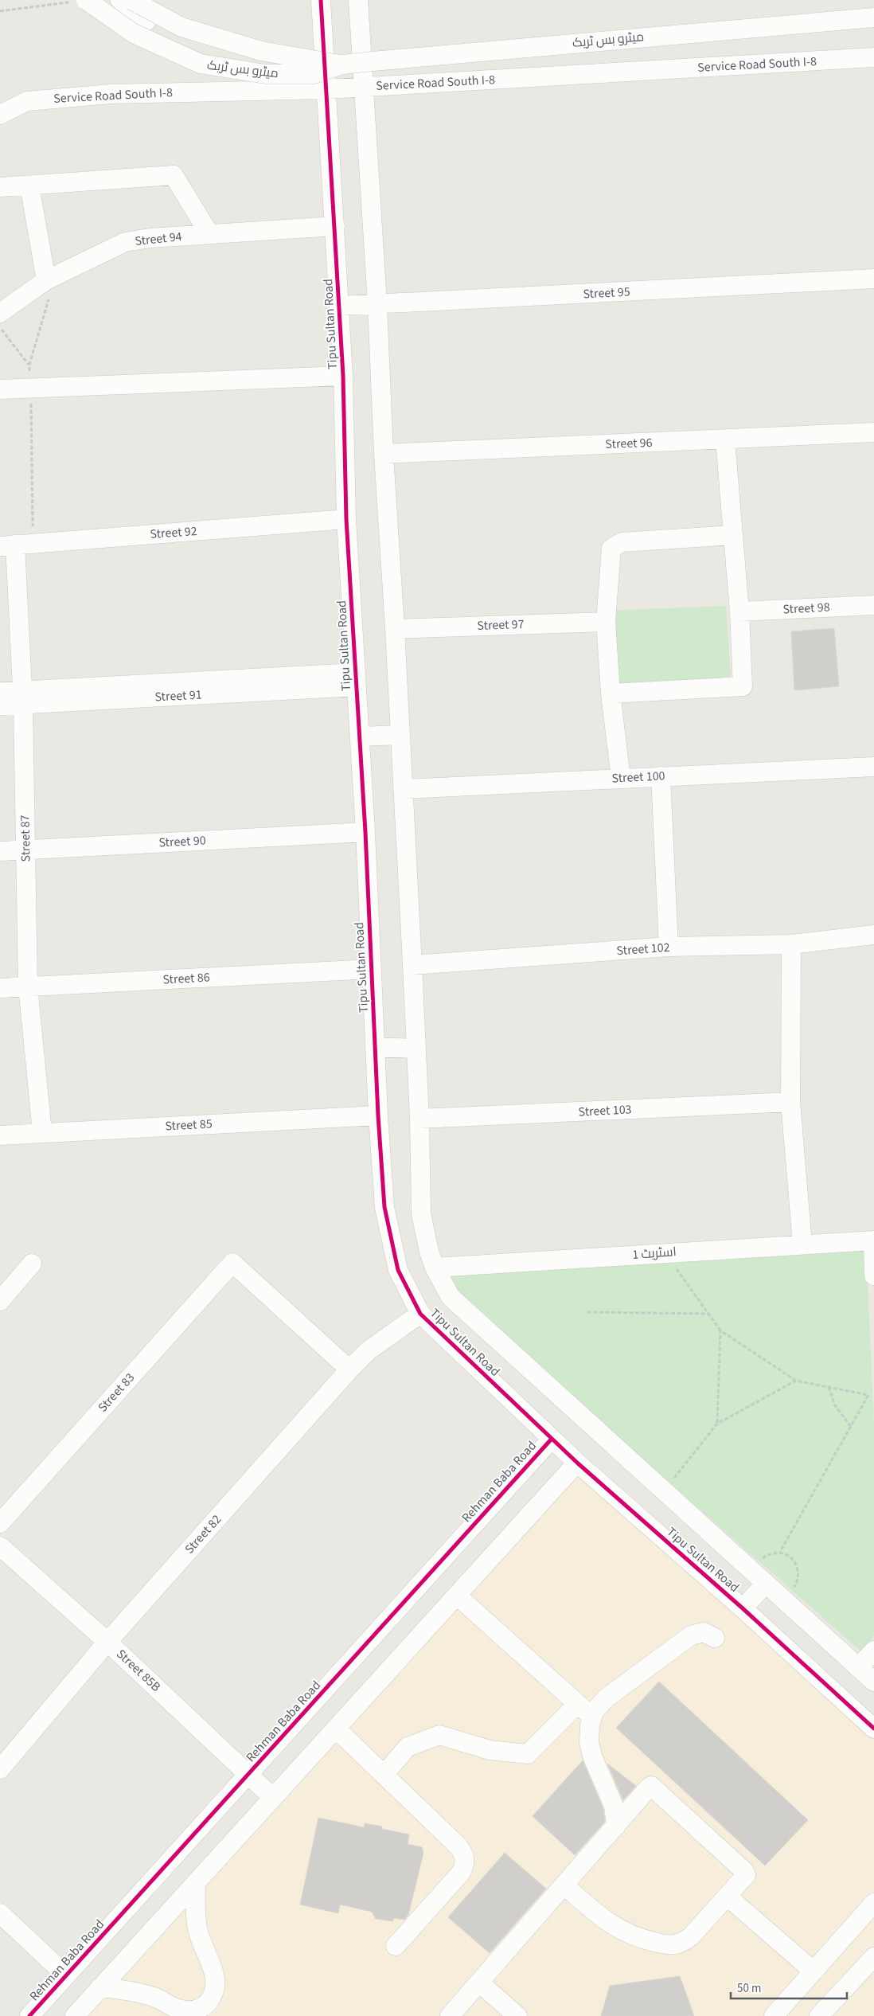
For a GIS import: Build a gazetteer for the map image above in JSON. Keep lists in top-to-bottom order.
{
  "streets": {
    "street": [
      "میٹرو بس ٹریک",
      "Service Road South I-8",
      "Street 94",
      "Street 95",
      "Tipu Sultan Road",
      "Street 96",
      "Street 92",
      "Street 98",
      "Street 97",
      "Street 91",
      "Street 100",
      "Street 87",
      "Street 90",
      "Street 102",
      "Street 86",
      "Street 103",
      "Street 85",
      "اسٹریٹ 1",
      "Street 83",
      "Rehman Baba Road",
      "Street 82",
      "Street 85B"
    ]
  },
  "crossings": [
    ["Service Road South I-8", "Tipu Sultan Road"],
    ["Street 94", "Tipu Sultan Road"],
    ["Street 95", "Tipu Sultan Road"],
    ["Tipu Sultan Road", "Street 96"],
    ["Tipu Sultan Road", "Street 92"],
    ["Tipu Sultan Road", "Street 97"],
    ["Tipu Sultan Road", "Street 91"],
    ["Tipu Sultan Road", "Street 100"],
    ["Tipu Sultan Road", "Street 90"],
    ["Tipu Sultan Road", "Street 102"],
    ["Tipu Sultan Road", "Street 86"],
    ["Tipu Sultan Road", "Street 103"],
    ["Tipu Sultan Road", "Street 85"],
    ["Tipu Sultan Road", "اسٹریٹ 1"],
    ["Tipu Sultan Road", "Rehman Baba Road"],
    ["Tipu Sultan Road", "Street 82"],
    ["Street 92", "Street 87"],
    ["Street 91", "Street 87"],
    ["Street 87", "Street 90"],
    ["Street 87", "Street 86"],
    ["Street 87", "Street 85"],
    ["Street 83", "Street 82"],
    ["Rehman Baba Road", "Street 85B"],
    ["Street 82", "Street 85B"]
  ],
  "scale_bar": "50 m"
}
